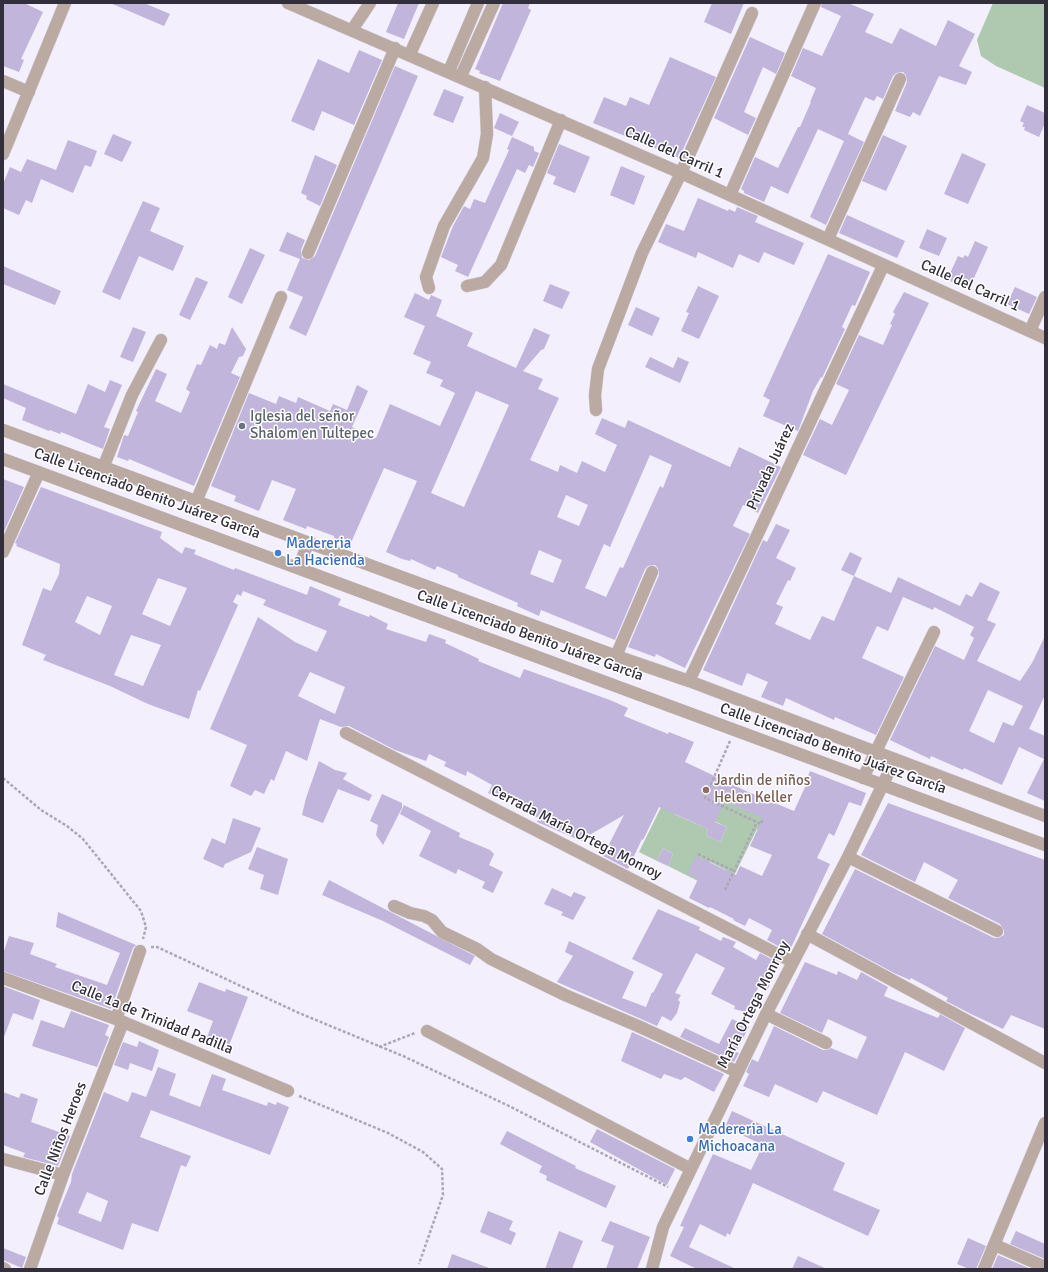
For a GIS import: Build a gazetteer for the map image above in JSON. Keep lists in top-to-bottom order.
{
  "streets": {
    "street": [
      "Calle del Carril 1",
      "Privada Juárez",
      "Calle Licenciado Benito Juárez García",
      "Cerrada María Ortega Monroy",
      "María Ortega Monrroy",
      "Calle 1a de Trinidad Padilla",
      "Calle Niños Heroes"
    ]
  },
  "crossings": [
    ["Calle del Carril 1", "Privada Juárez"],
    ["Privada Juárez", "Calle Licenciado Benito Juárez García"],
    ["Calle Licenciado Benito Juárez García", "María Ortega Monrroy"],
    ["Cerrada María Ortega Monroy", "María Ortega Monrroy"],
    ["Calle 1a de Trinidad Padilla", "Calle Niños Heroes"]
  ],
  "places": [
    "Iglesia del señor Shalom en Tultepec",
    "Madereria La Hacienda",
    "Jardin de niños Helen Keller",
    "Madereria La Michoacana"
  ]
}
